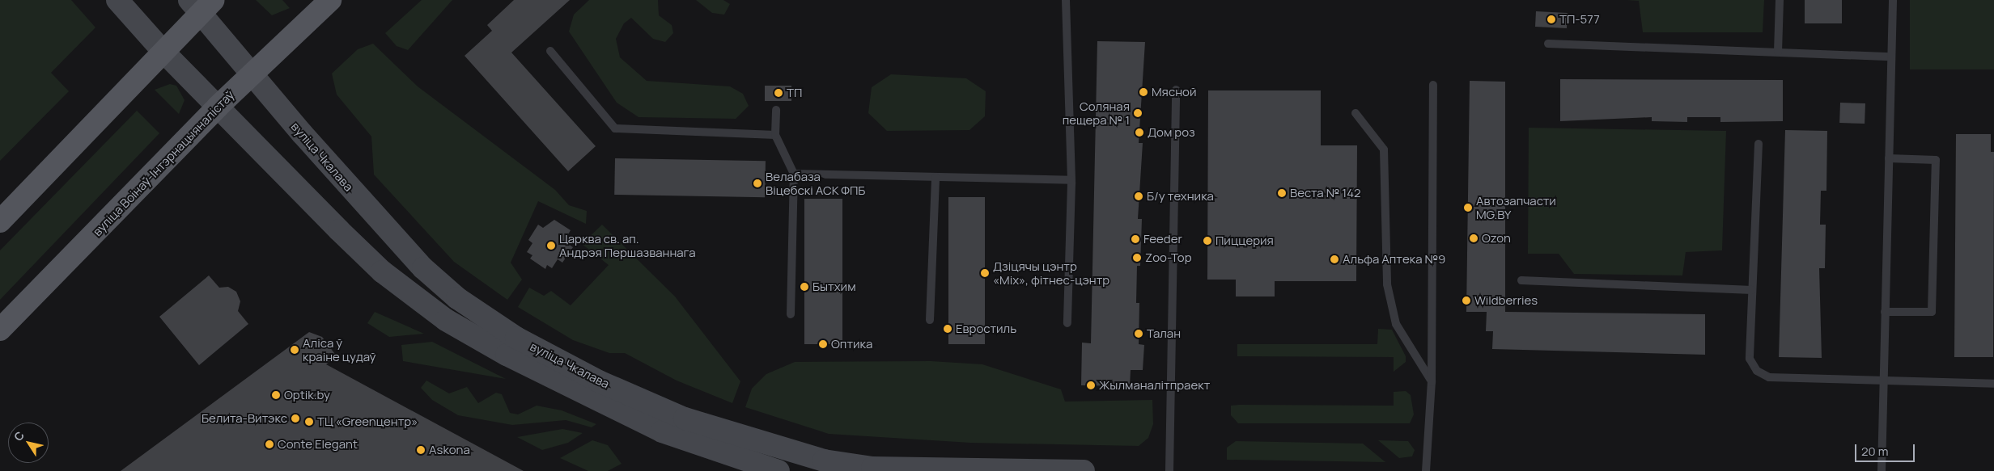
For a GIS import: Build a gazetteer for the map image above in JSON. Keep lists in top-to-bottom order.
{
  "streets": {
    "main road": ["вуліца Чкалава", "вуліца Воінаў-Інтэрнацыяналістаў"]
  },
  "crossings": [
    ["вуліца Чкалава", "вуліца Воінаў-Інтэрнацыяналістаў"]
  ],
  "places": [
    "ТП-577",
    "Мясной",
    "ТП",
    "Соляная пещера № 1",
    "Дом роз",
    "Велабаза Віцебскі АСК ФПБ",
    "Веста № 142",
    "Б/у техника",
    "Автозапчасти MG.BY",
    "Ozon",
    "Feeder",
    "Пиццерия",
    "Царква св. ап. Андрэя Першазваннага",
    "Zoo-Top",
    "Альфа Аптека №9",
    "Дзіцячы цэнтр «Mix», фітнес-цэнтр",
    "Бытхим",
    "Wildberries",
    "Евростиль",
    "Талан",
    "Оптика",
    "Аліса ў краіне цудаў",
    "Жылманалітпраект",
    "Optik.by",
    "Белита-Витэкс",
    "ТЦ «Greenцентр»",
    "Conte Elegant",
    "Askona"
  ],
  "scale_bar": "20 m",
  "north": "top left"
}
